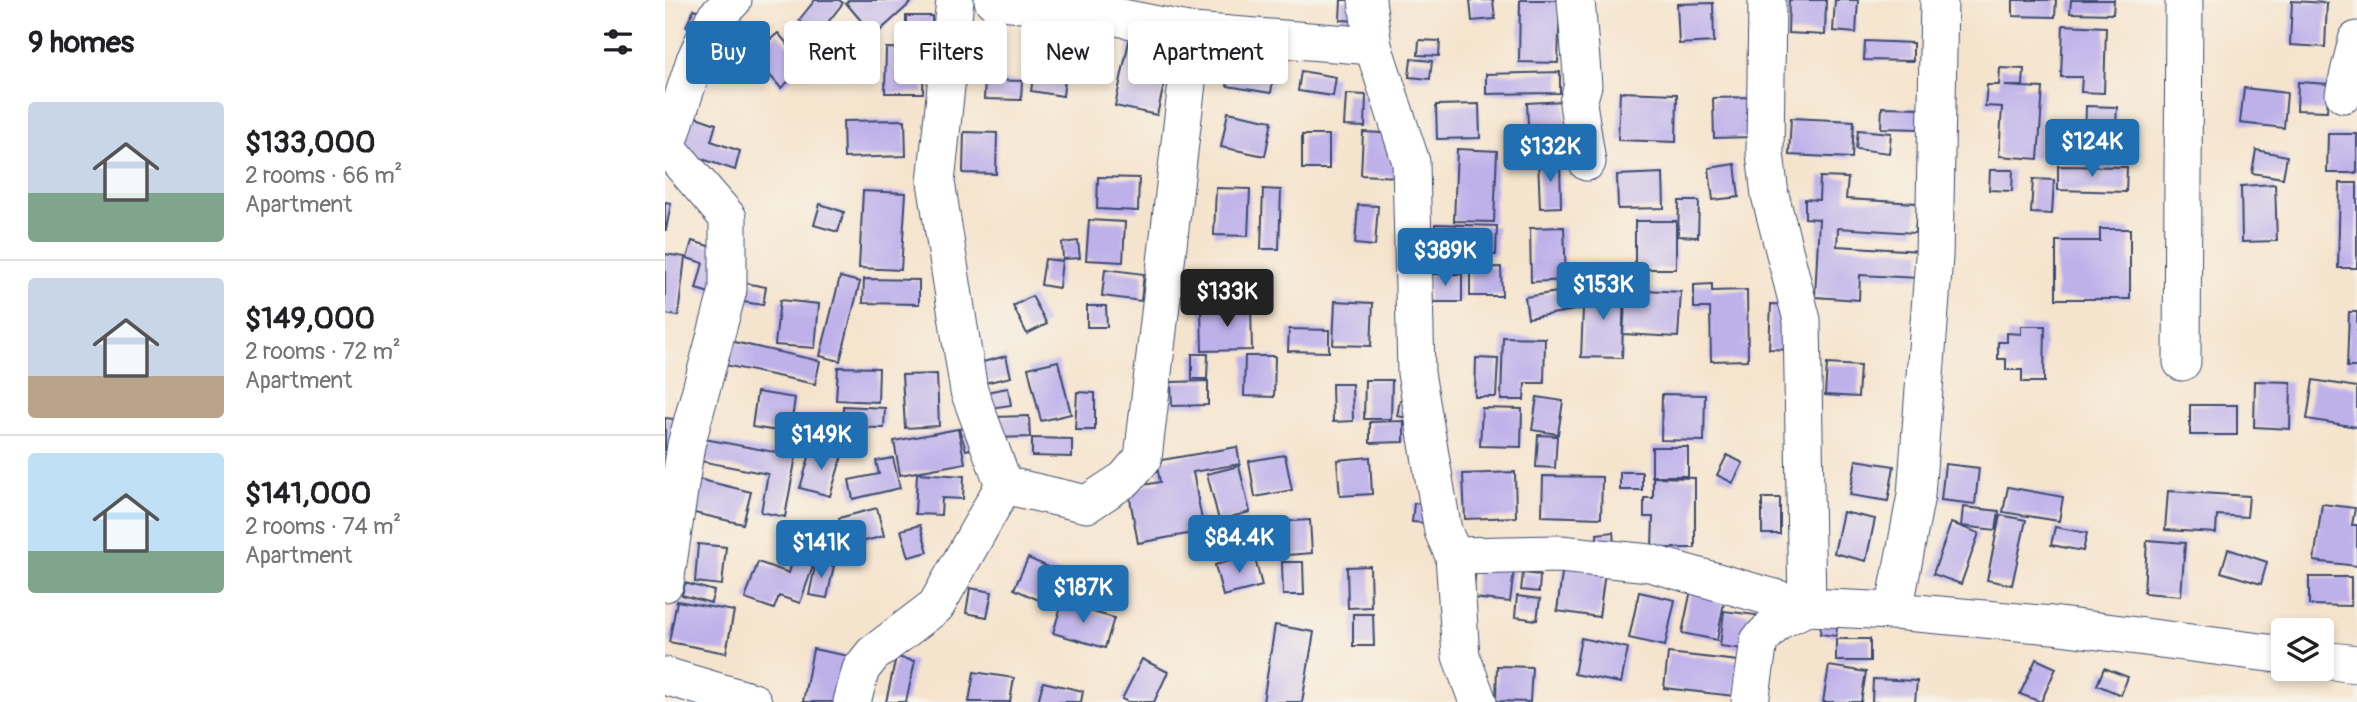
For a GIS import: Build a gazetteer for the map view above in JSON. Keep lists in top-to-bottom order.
{
  "page": {
    "heading": "9 homes",
    "chip": [
      "Buy",
      "Rent",
      "Filters",
      "New",
      "Apartment"
    ],
    "list": [
      {
        "name": "$133,000",
        "note": "2 rooms · 66 m² · Apartment"
      },
      {
        "name": "$149,000",
        "note": "2 rooms · 72 m² · Apartment"
      },
      {
        "name": "$141,000",
        "note": "2 rooms · 74 m² · Apartment"
      }
    ],
    "price": [
      "$124K",
      "$132K",
      "$389K",
      "$153K",
      "$133K",
      "$149K",
      "$84.4K",
      "$141K",
      "$187K"
    ]
  }
}
